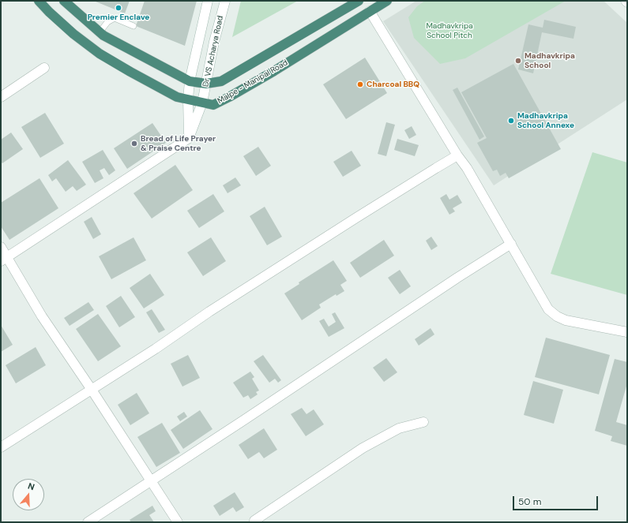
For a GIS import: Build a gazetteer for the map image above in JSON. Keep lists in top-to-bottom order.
{
  "streets": {
    "highway": ["Malpe - Manipal Road"],
    "street": ["Dr VS Acharya Road"]
  },
  "crossings": [
    ["Dr VS Acharya Road", "Malpe - Manipal Road"]
  ],
  "parks": ["Madhavkripa School Pitch"],
  "places": [
    "Premier Enclave",
    "Madhavkripa School",
    "Charcoal BBQ",
    "Madhavkripa School Annexe",
    "Bread of Life Prayer & Praise Centre"
  ],
  "scale_bar": "50 m",
  "north": "top"
}
